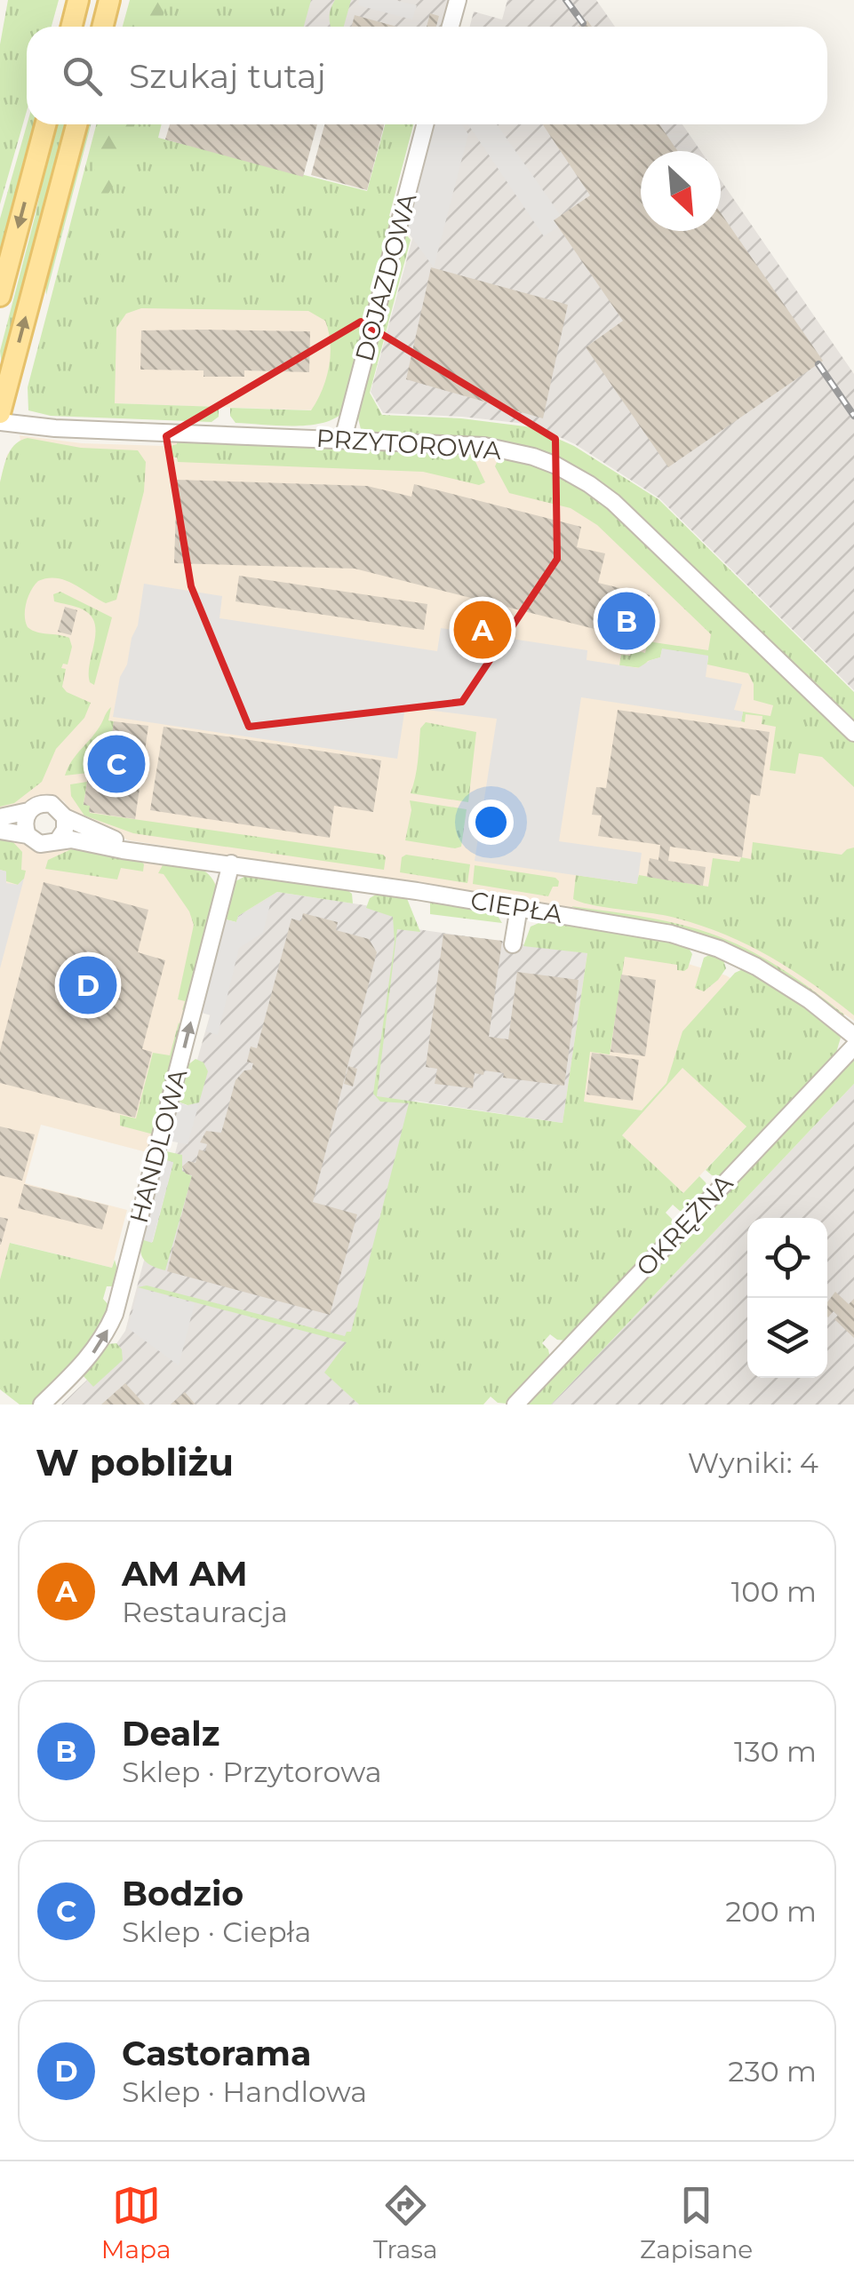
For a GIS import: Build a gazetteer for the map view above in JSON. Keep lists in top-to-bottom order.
{
  "streets": {
    "street": [
      "DOJAZDOWA",
      "PRZYTOROWA",
      "CIEPŁA",
      "HANDLOWA",
      "OKRĘŻNA"
    ]
  },
  "crossings": [
    ["DOJAZDOWA", "PRZYTOROWA"],
    ["CIEPŁA", "HANDLOWA"]
  ],
  "one_way": ["HANDLOWA"],
  "north": "bottom right",
  "page": {
    "search": "Szukaj tutaj",
    "pins": [
      "B",
      "A",
      "C",
      "D"
    ],
    "heading": ["W pobliżu", "Wyniki: 4"],
    "list": [
      {
        "mark": "A",
        "name": "AM AM",
        "note": "Restauracja",
        "value": "100 m"
      },
      {
        "mark": "B",
        "name": "Dealz",
        "note": "Sklep · Przytorowa",
        "value": "130 m"
      },
      {
        "mark": "C",
        "name": "Bodzio",
        "note": "Sklep · Ciepła",
        "value": "200 m"
      },
      {
        "mark": "D",
        "name": "Castorama",
        "note": "Sklep · Handlowa",
        "value": "230 m"
      }
    ],
    "nav": ["Mapa", "Trasa", "Zapisane"]
  }
}
